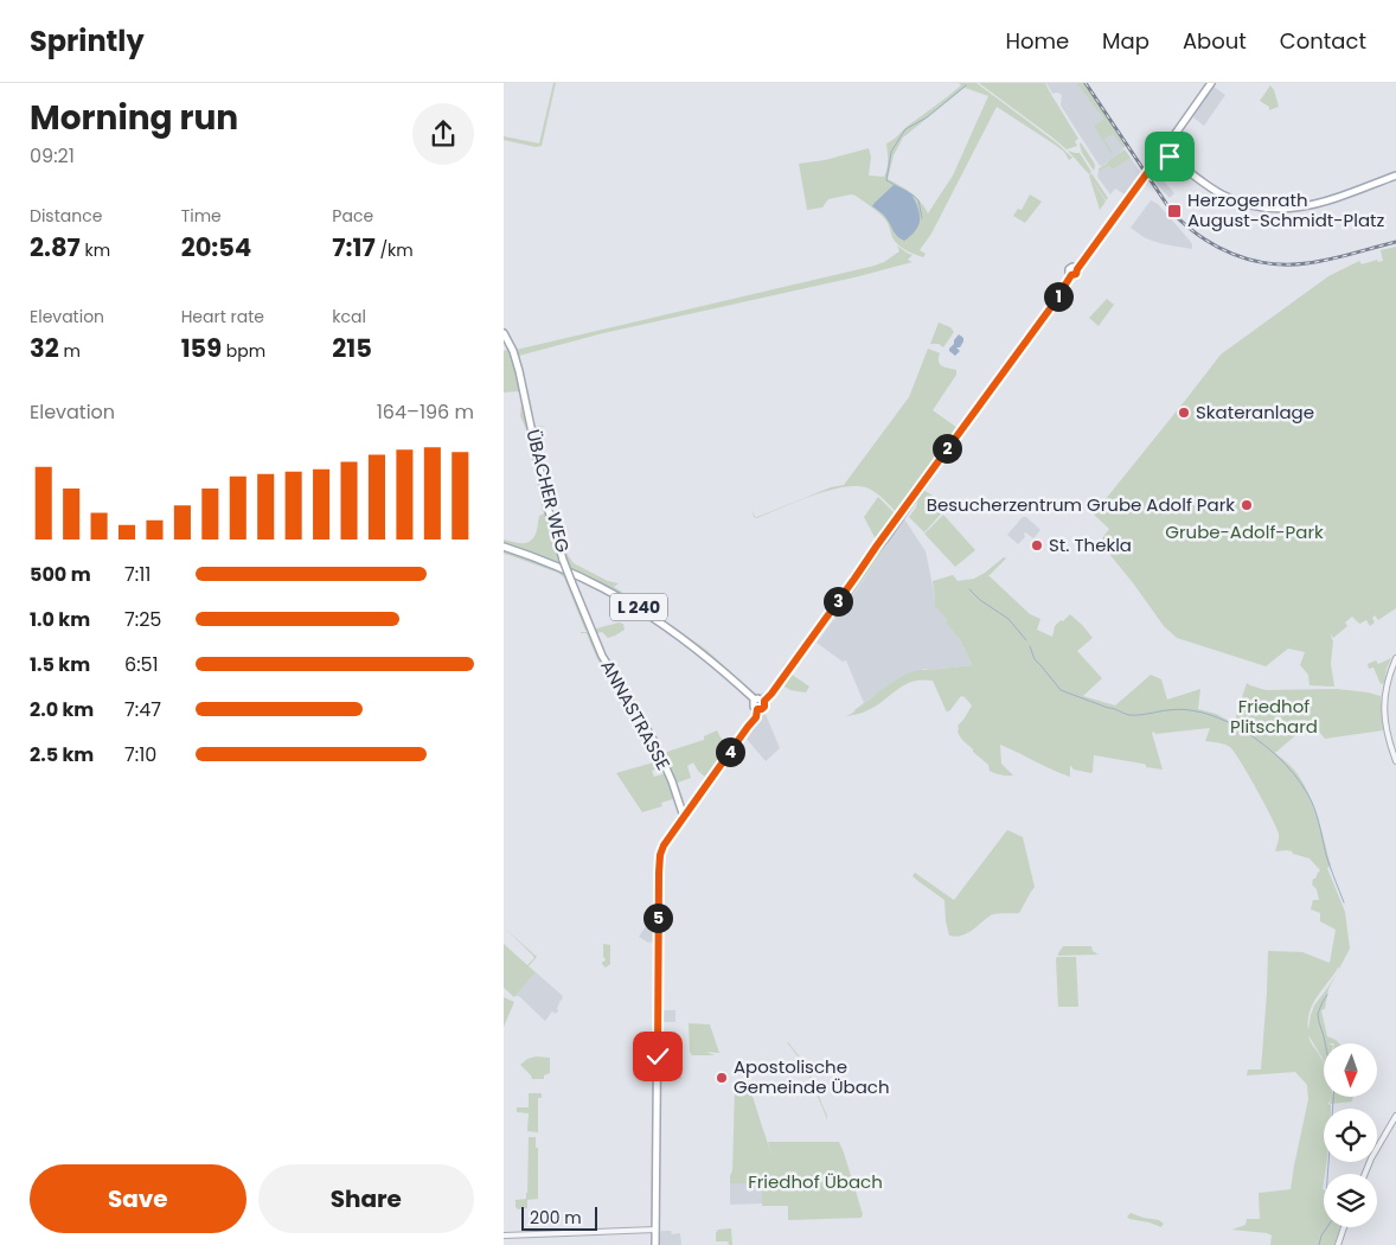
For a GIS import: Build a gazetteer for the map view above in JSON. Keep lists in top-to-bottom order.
{
  "streets": {
    "main road": ["ÜBACHER WEG", "L 240", "ANNASTRASSE"]
  },
  "crossings": [
    ["ÜBACHER WEG", "ANNASTRASSE"]
  ],
  "parks": ["Grube-Adolf-Park", "Friedhof Plitschard", "Friedhof Übach"],
  "places": {
    "transit": ["Herzogenrath August-Schmidt-Platz"],
    "other": [
      "Skateranlage",
      "Besucherzentrum Grube Adolf Park",
      "St. Thekla",
      "Apostolische Gemeinde Übach"
    ]
  },
  "scale_bar": "200 m",
  "north": "bottom",
  "page": {
    "header": "Sprintly",
    "nav": [
      "Home",
      "Map",
      "About",
      "Contact"
    ],
    "heading": ["Morning run", "09:21"],
    "stats": [
      ["Distance", "2.87 km"],
      ["Time", "20:54"],
      ["Pace", "7:17 /km"],
      ["Elevation", "32 m"],
      ["Heart rate", "159 bpm"],
      ["kcal", "215"]
    ],
    "pins": [
      "1",
      "2",
      "3",
      "4",
      "5"
    ],
    "chart": ["Elevation", "164–196 m"],
    "list": [
      {
        "name": "500 m",
        "note": "7:11"
      },
      {
        "name": "1.0 km",
        "note": "7:25"
      },
      {
        "name": "1.5 km",
        "note": "6:51"
      },
      {
        "name": "2.0 km",
        "note": "7:47"
      },
      {
        "name": "2.5 km",
        "note": "7:10"
      }
    ],
    "buttons": ["Save", "Share"],
    "scale": "200 m"
  }
}
